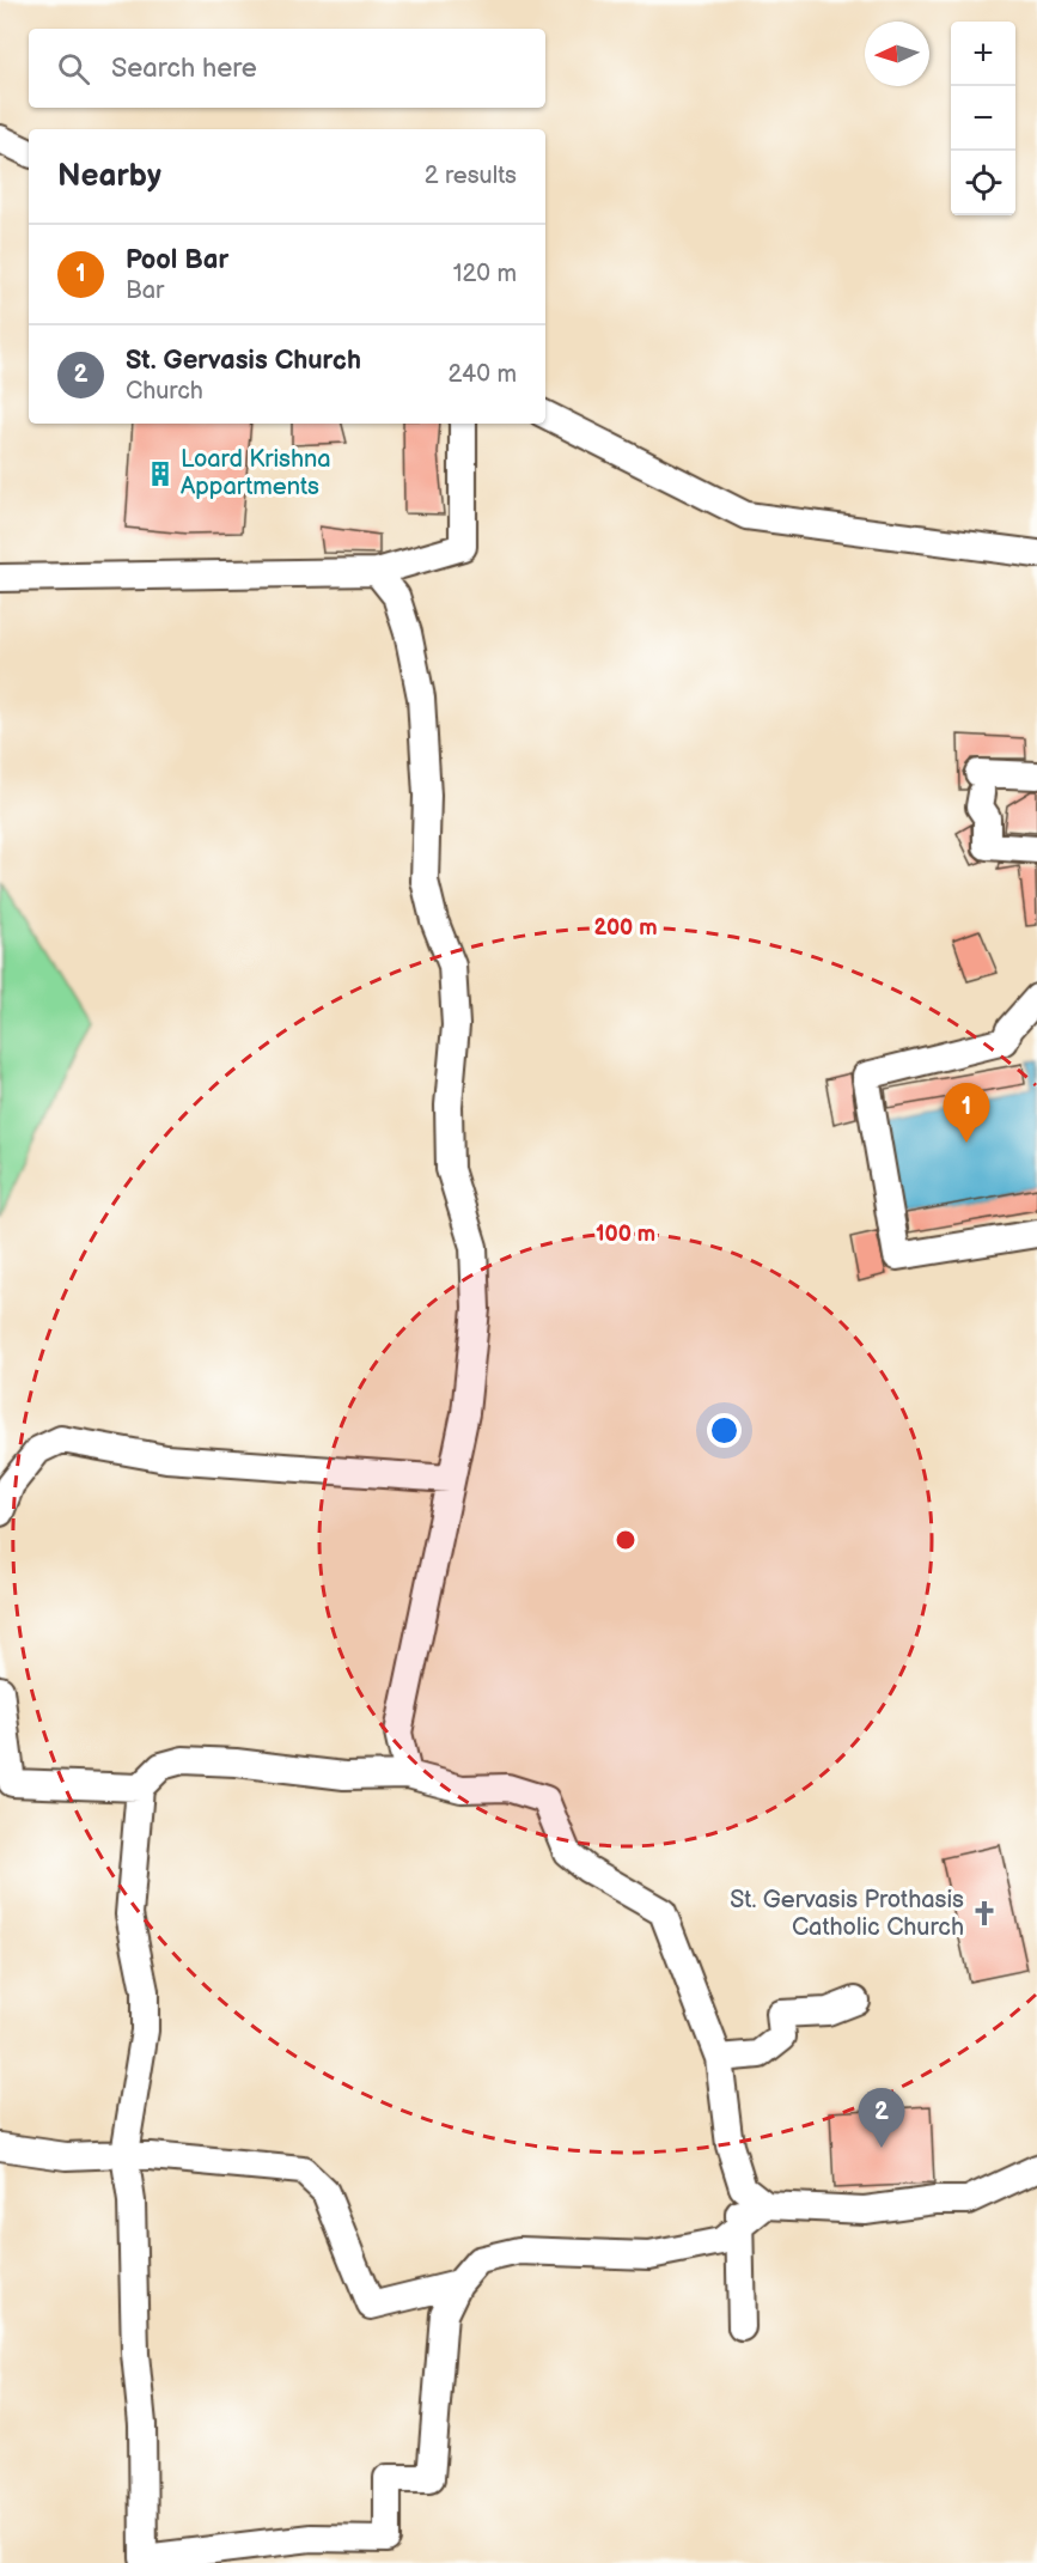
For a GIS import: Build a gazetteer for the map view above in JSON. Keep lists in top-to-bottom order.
{
  "places": {
    "building": ["Loard Krishna Appartments"],
    "church": ["St. Gervasis Prothasis Catholic Church"]
  },
  "north": "left",
  "page": {
    "map_buttons": ["+", "−"],
    "search": "Search here",
    "heading": ["Nearby", "2 results"],
    "list": [
      {
        "mark": "1",
        "name": "Pool Bar",
        "note": "Bar",
        "value": "120 m"
      },
      {
        "mark": "2",
        "name": "St. Gervasis Church",
        "note": "Church",
        "value": "240 m"
      }
    ],
    "pins": ["1", "2"]
  },
  "rings": ["200 m", "100 m"]
}
